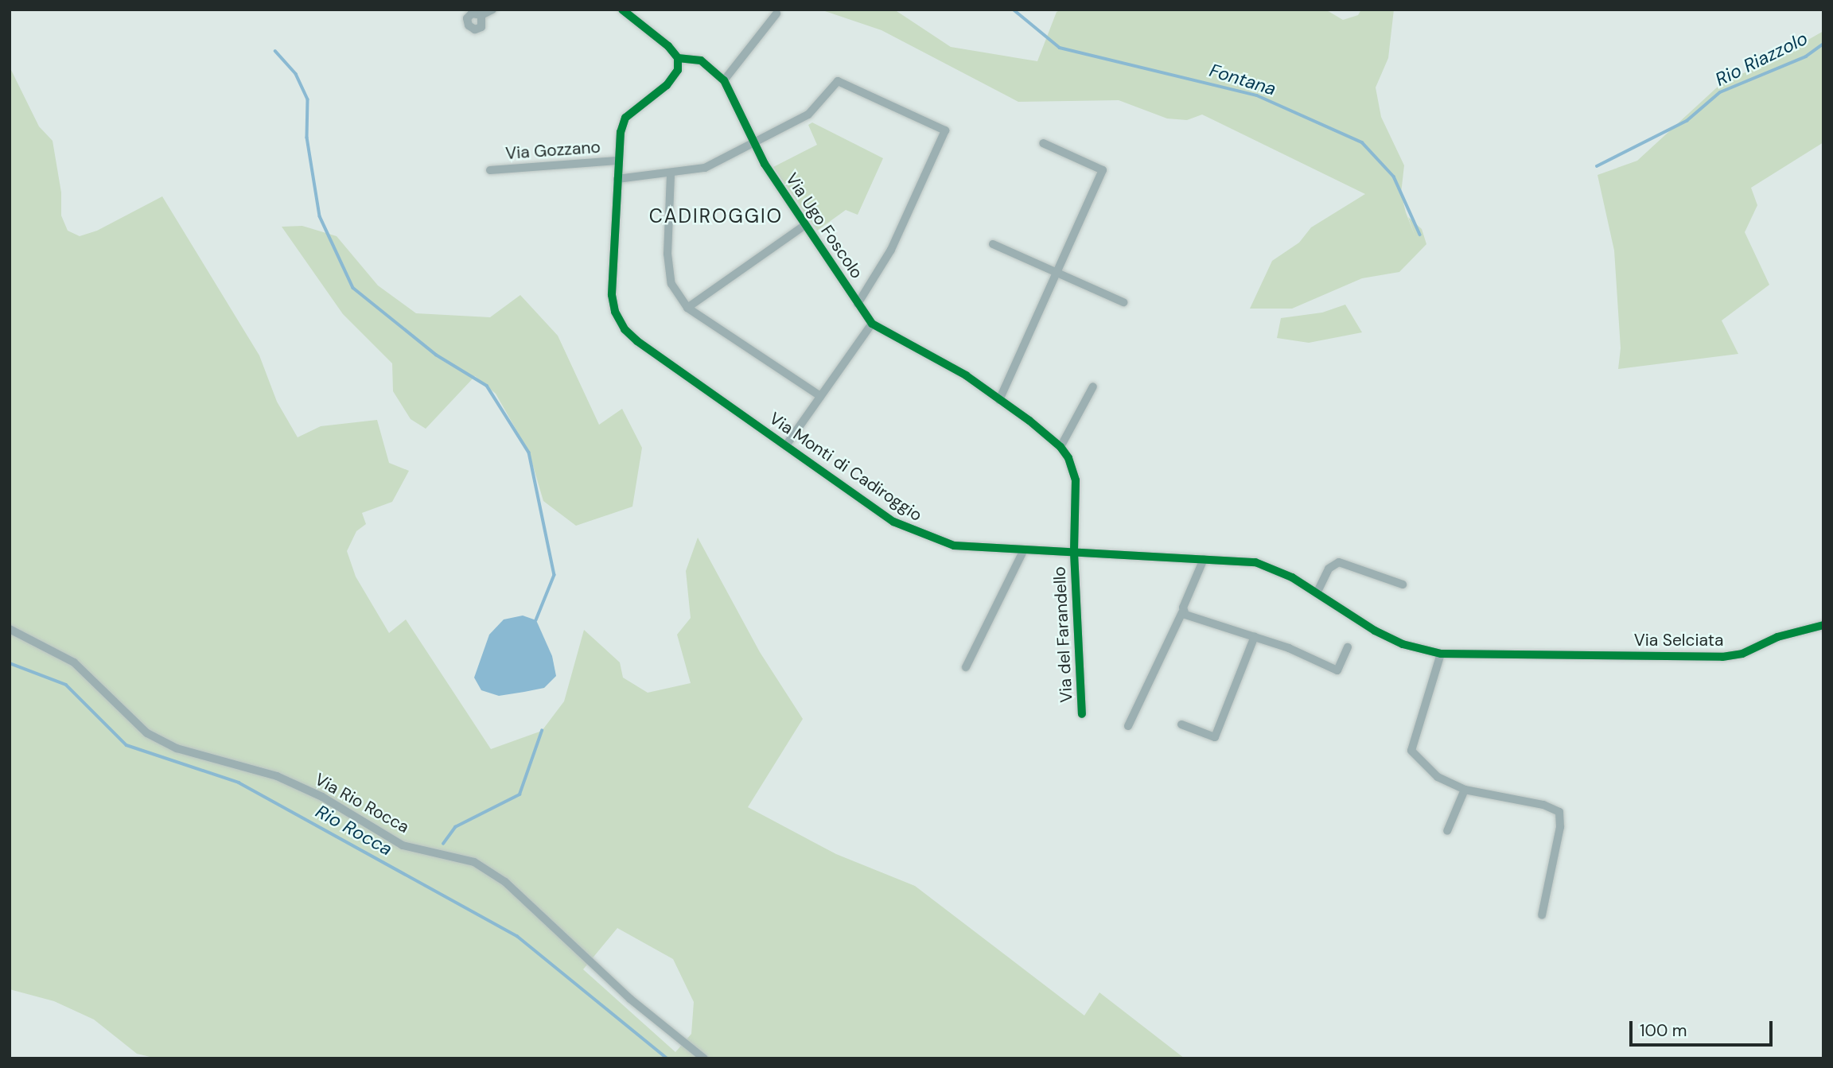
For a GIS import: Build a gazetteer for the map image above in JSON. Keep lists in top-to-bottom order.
{
  "streets": {
    "street": [
      "Via Gozzano",
      "Via Ugo Foscolo",
      "Via Monti di Cadiroggio",
      "Via del Farandello",
      "Via Selciata",
      "Via Rio Rocca"
    ]
  },
  "crossings": [
    ["Via Gozzano", "Via Monti di Cadiroggio"],
    ["Via Monti di Cadiroggio", "Via del Farandello"],
    ["Via Monti di Cadiroggio", "Via Selciata"]
  ],
  "districts": ["CADIROGGIO"],
  "water": ["Rio Riazzolo", "Fontana", "Rio Rocca"],
  "scale_bar": "100 m"
}
